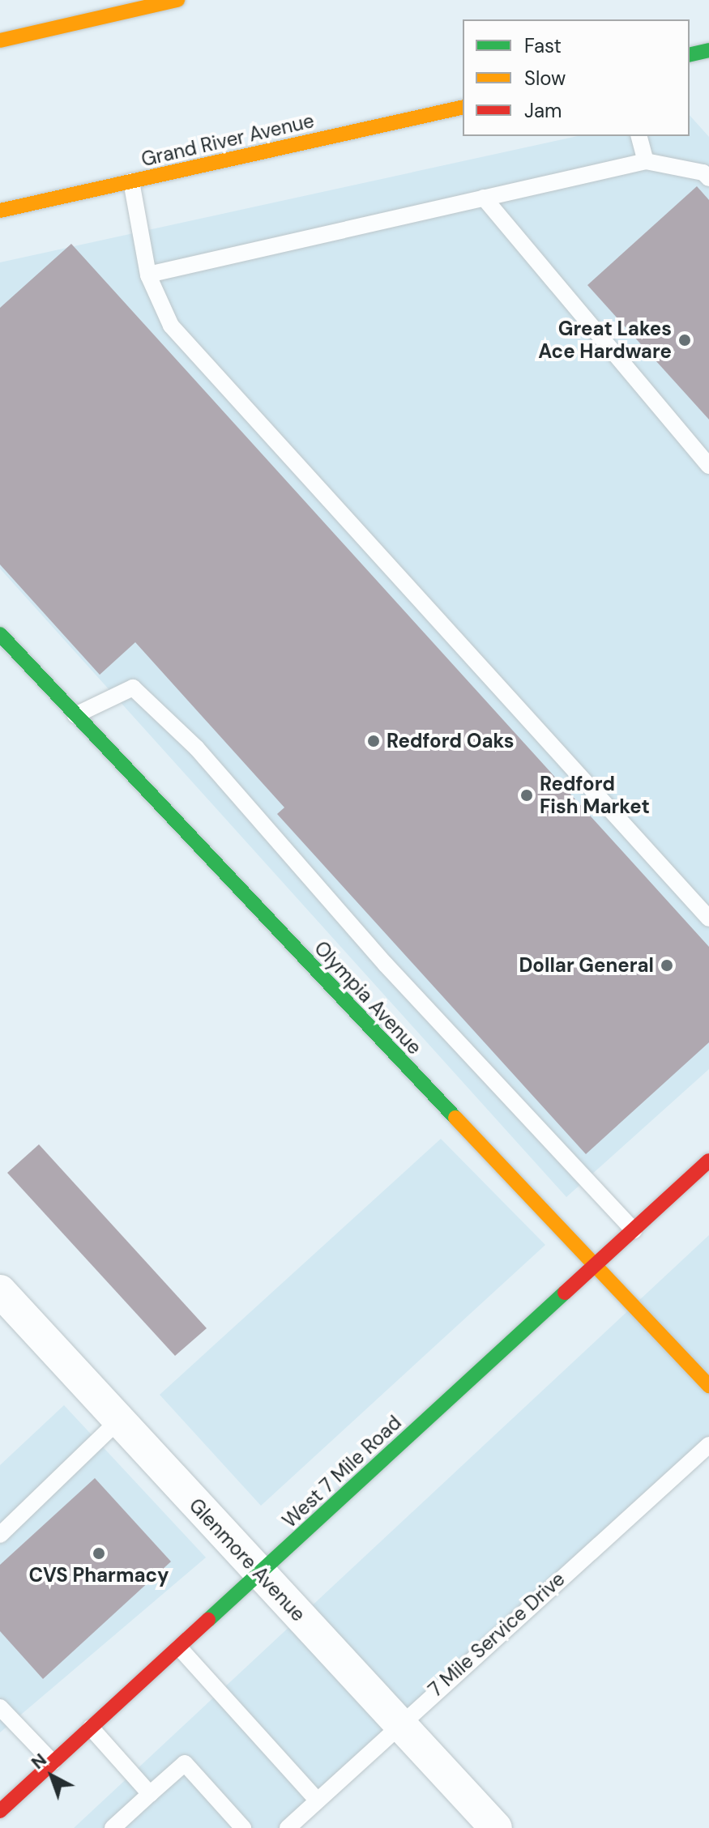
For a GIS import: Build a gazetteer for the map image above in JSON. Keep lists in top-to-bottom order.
{
  "streets": {
    "main road": ["Grand River Avenue", "Olympia Avenue", "West 7 Mile Road"],
    "street": ["Glenmore Avenue"],
    "lane": ["7 Mile Service Drive"]
  },
  "crossings": [
    ["Olympia Avenue", "West 7 Mile Road"],
    ["West 7 Mile Road", "Glenmore Avenue"],
    ["Glenmore Avenue", "7 Mile Service Drive"]
  ],
  "places": [
    "Great Lakes Ace Hardware",
    "Redford Oaks",
    "Redford Fish Market",
    "Dollar General",
    "CVS Pharmacy"
  ],
  "legend": ["Fast", "Slow", "Jam"],
  "north": "top left"
}
